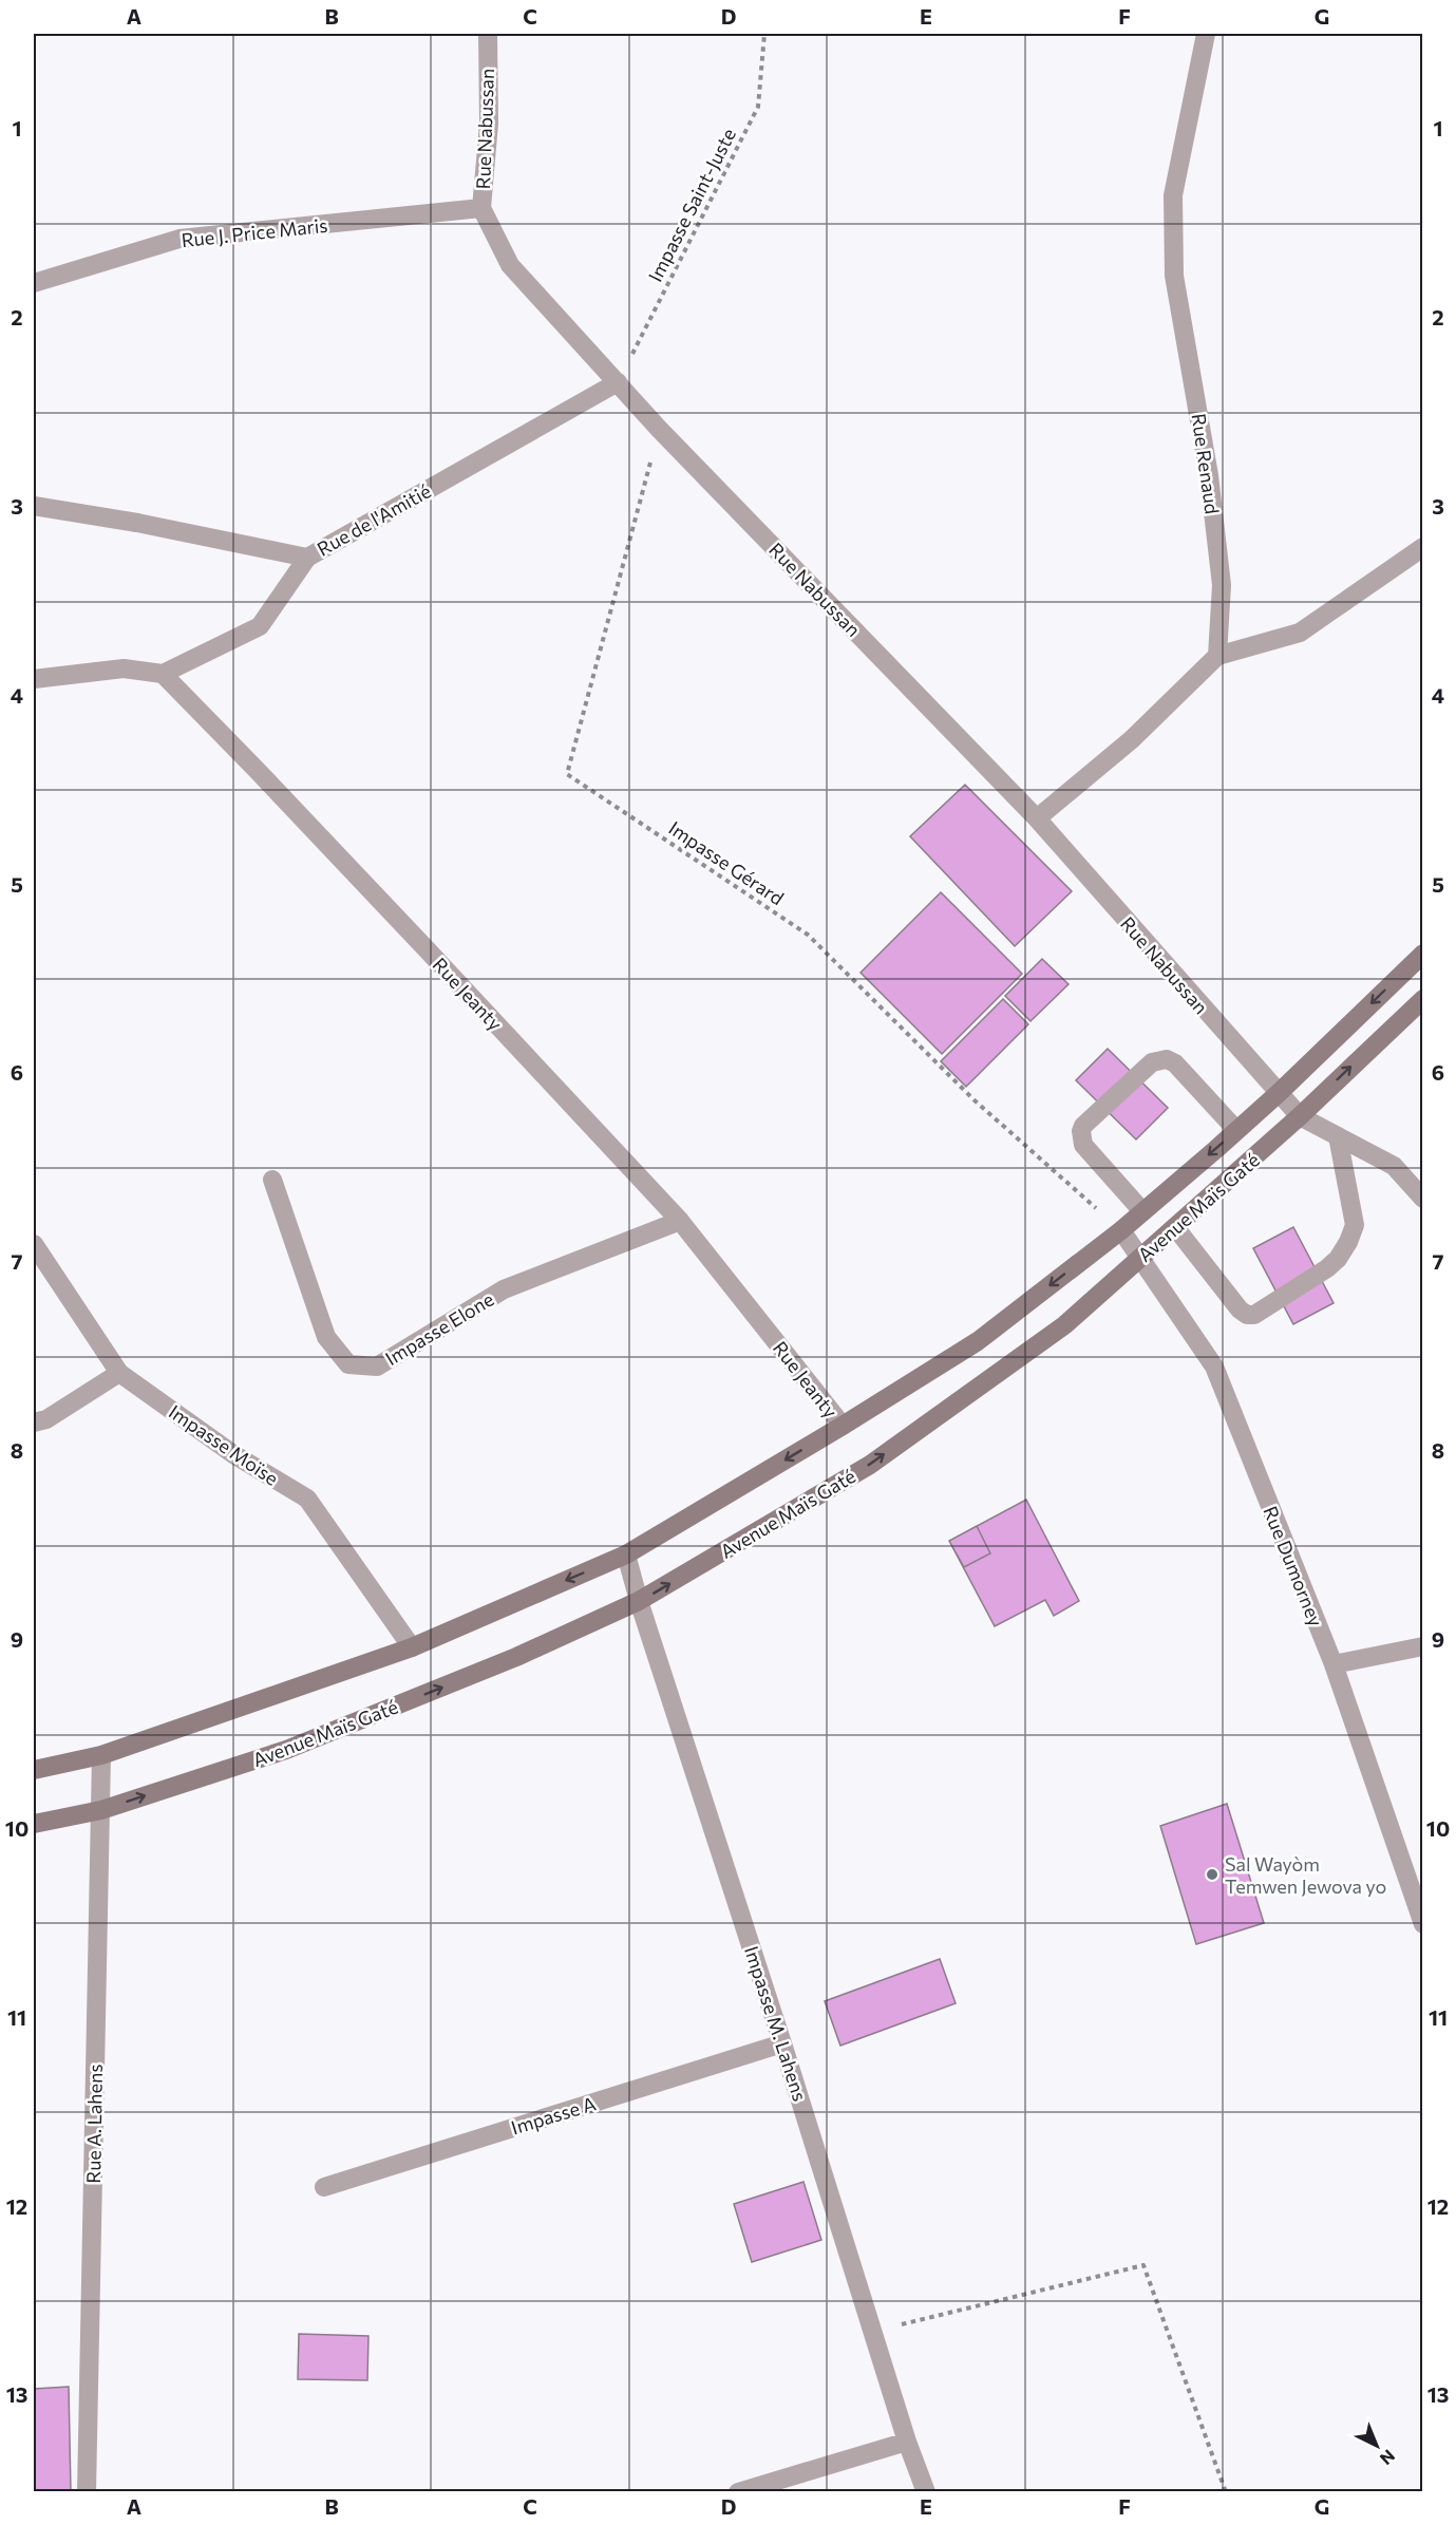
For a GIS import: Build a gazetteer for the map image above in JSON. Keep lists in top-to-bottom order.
{
  "streets": {
    "main road": ["Avenue Maïs Gaté"],
    "street": [
      "Rue Nabussan",
      "Rue J. Price Maris",
      "Rue Renaud",
      "Rue de l'Amitié",
      "Rue Jeanty",
      "Impasse Elone",
      "Impasse Moïse",
      "Rue Dumorney",
      "Impasse M. Lahens",
      "Impasse A",
      "Rue A. Lahens"
    ],
    "path": ["Impasse Saint-Juste", "Impasse Gérard"]
  },
  "crossings": [
    ["Rue Nabussan", "Impasse Saint-Juste"],
    ["Rue Nabussan", "Rue J. Price Maris"],
    ["Rue Nabussan", "Rue de l'Amitié"],
    ["Rue Nabussan", "Impasse Gérard"],
    ["Rue Nabussan", "Avenue Maïs Gaté"],
    ["Impasse Saint-Juste", "Rue de l'Amitié"],
    ["Impasse Gérard", "Avenue Maïs Gaté"],
    ["Impasse Gérard", "Rue Dumorney"],
    ["Rue Jeanty", "Avenue Maïs Gaté"],
    ["Rue Jeanty", "Impasse Elone"],
    ["Avenue Maïs Gaté", "Impasse Moïse"],
    ["Avenue Maïs Gaté", "Rue Dumorney"],
    ["Avenue Maïs Gaté", "Impasse M. Lahens"],
    ["Avenue Maïs Gaté", "Rue A. Lahens"],
    ["Impasse M. Lahens", "Impasse A"]
  ],
  "places": ["Sal Wayòm Temwen Jewova yo"],
  "north": "bottom right",
  "grid": {
    "columns": [
      "A",
      "B",
      "C",
      "D",
      "E",
      "F",
      "G"
    ],
    "rows": [
      "1",
      "2",
      "3",
      "4",
      "5",
      "6",
      "7",
      "8",
      "9",
      "10",
      "11",
      "12",
      "13"
    ]
  }
}
